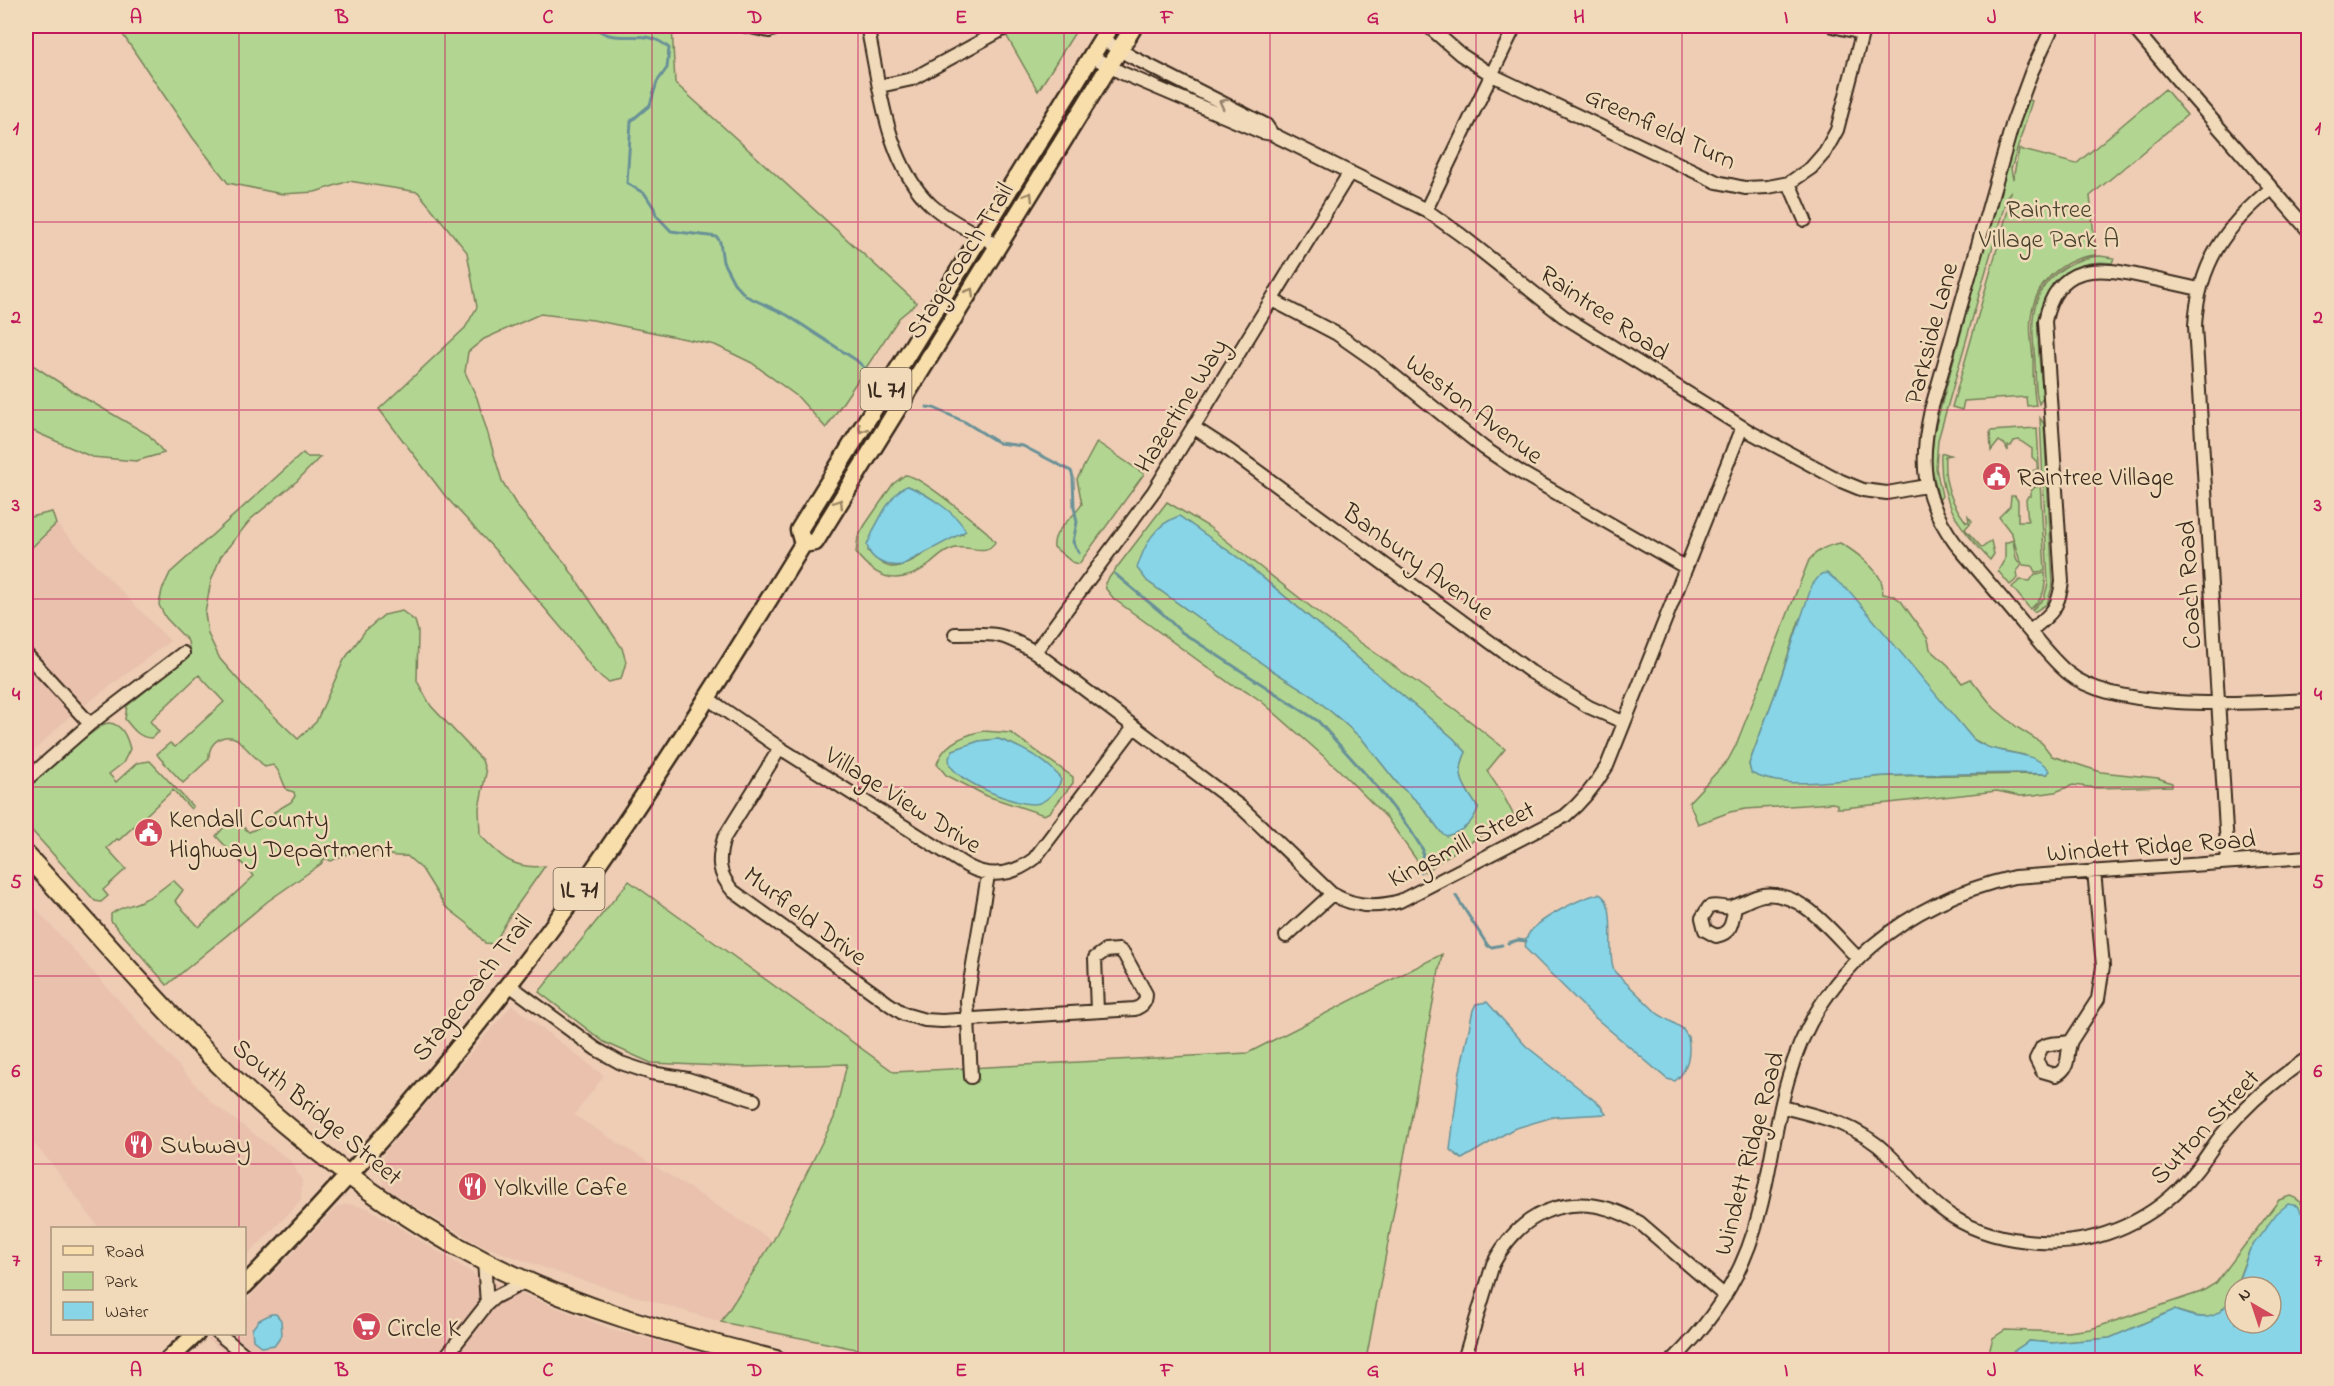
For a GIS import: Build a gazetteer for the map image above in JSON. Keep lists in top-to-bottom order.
{
  "streets": {
    "highway": ["South Bridge Street"],
    "main road": ["Stagecoach Trail", "IL 71"],
    "street": [
      "Greenfield Turn",
      "Raintree Road",
      "Parkside Lane",
      "Hazertine Way",
      "Weston Avenue",
      "Banbury Avenue",
      "Coach Road",
      "Village View Drive",
      "Kingsmill Street",
      "Windett Ridge Road",
      "Murfield Drive",
      "Sutton Street"
    ]
  },
  "crossings": [
    ["Stagecoach Trail", "Raintree Road"],
    ["Stagecoach Trail", "Village View Drive"],
    ["Stagecoach Trail", "South Bridge Street"],
    ["Raintree Road", "Parkside Lane"],
    ["Raintree Road", "Hazertine Way"],
    ["Raintree Road", "Kingsmill Street"],
    ["Parkside Lane", "Coach Road"],
    ["Hazertine Way", "Weston Avenue"],
    ["Hazertine Way", "Banbury Avenue"],
    ["Hazertine Way", "Kingsmill Street"],
    ["Weston Avenue", "Kingsmill Street"],
    ["Banbury Avenue", "Kingsmill Street"],
    ["Coach Road", "Windett Ridge Road"],
    ["Village View Drive", "Kingsmill Street"],
    ["Village View Drive", "Murfield Drive"],
    ["Windett Ridge Road", "Sutton Street"]
  ],
  "parks": ["Raintree Village Park A"],
  "places": {
    "public building": ["Raintree Village", "Kendall County Highway Department"],
    "restaurant": ["Subway", "Yolkville Cafe"],
    "supermarket": ["Circle K"]
  },
  "legend": ["Road", "Park", "Water"],
  "north": "top left",
  "grid": {
    "columns": [
      "A",
      "B",
      "C",
      "D",
      "E",
      "F",
      "G",
      "H",
      "I",
      "J",
      "K"
    ],
    "rows": [
      "1",
      "2",
      "3",
      "4",
      "5",
      "6",
      "7"
    ]
  }
}
